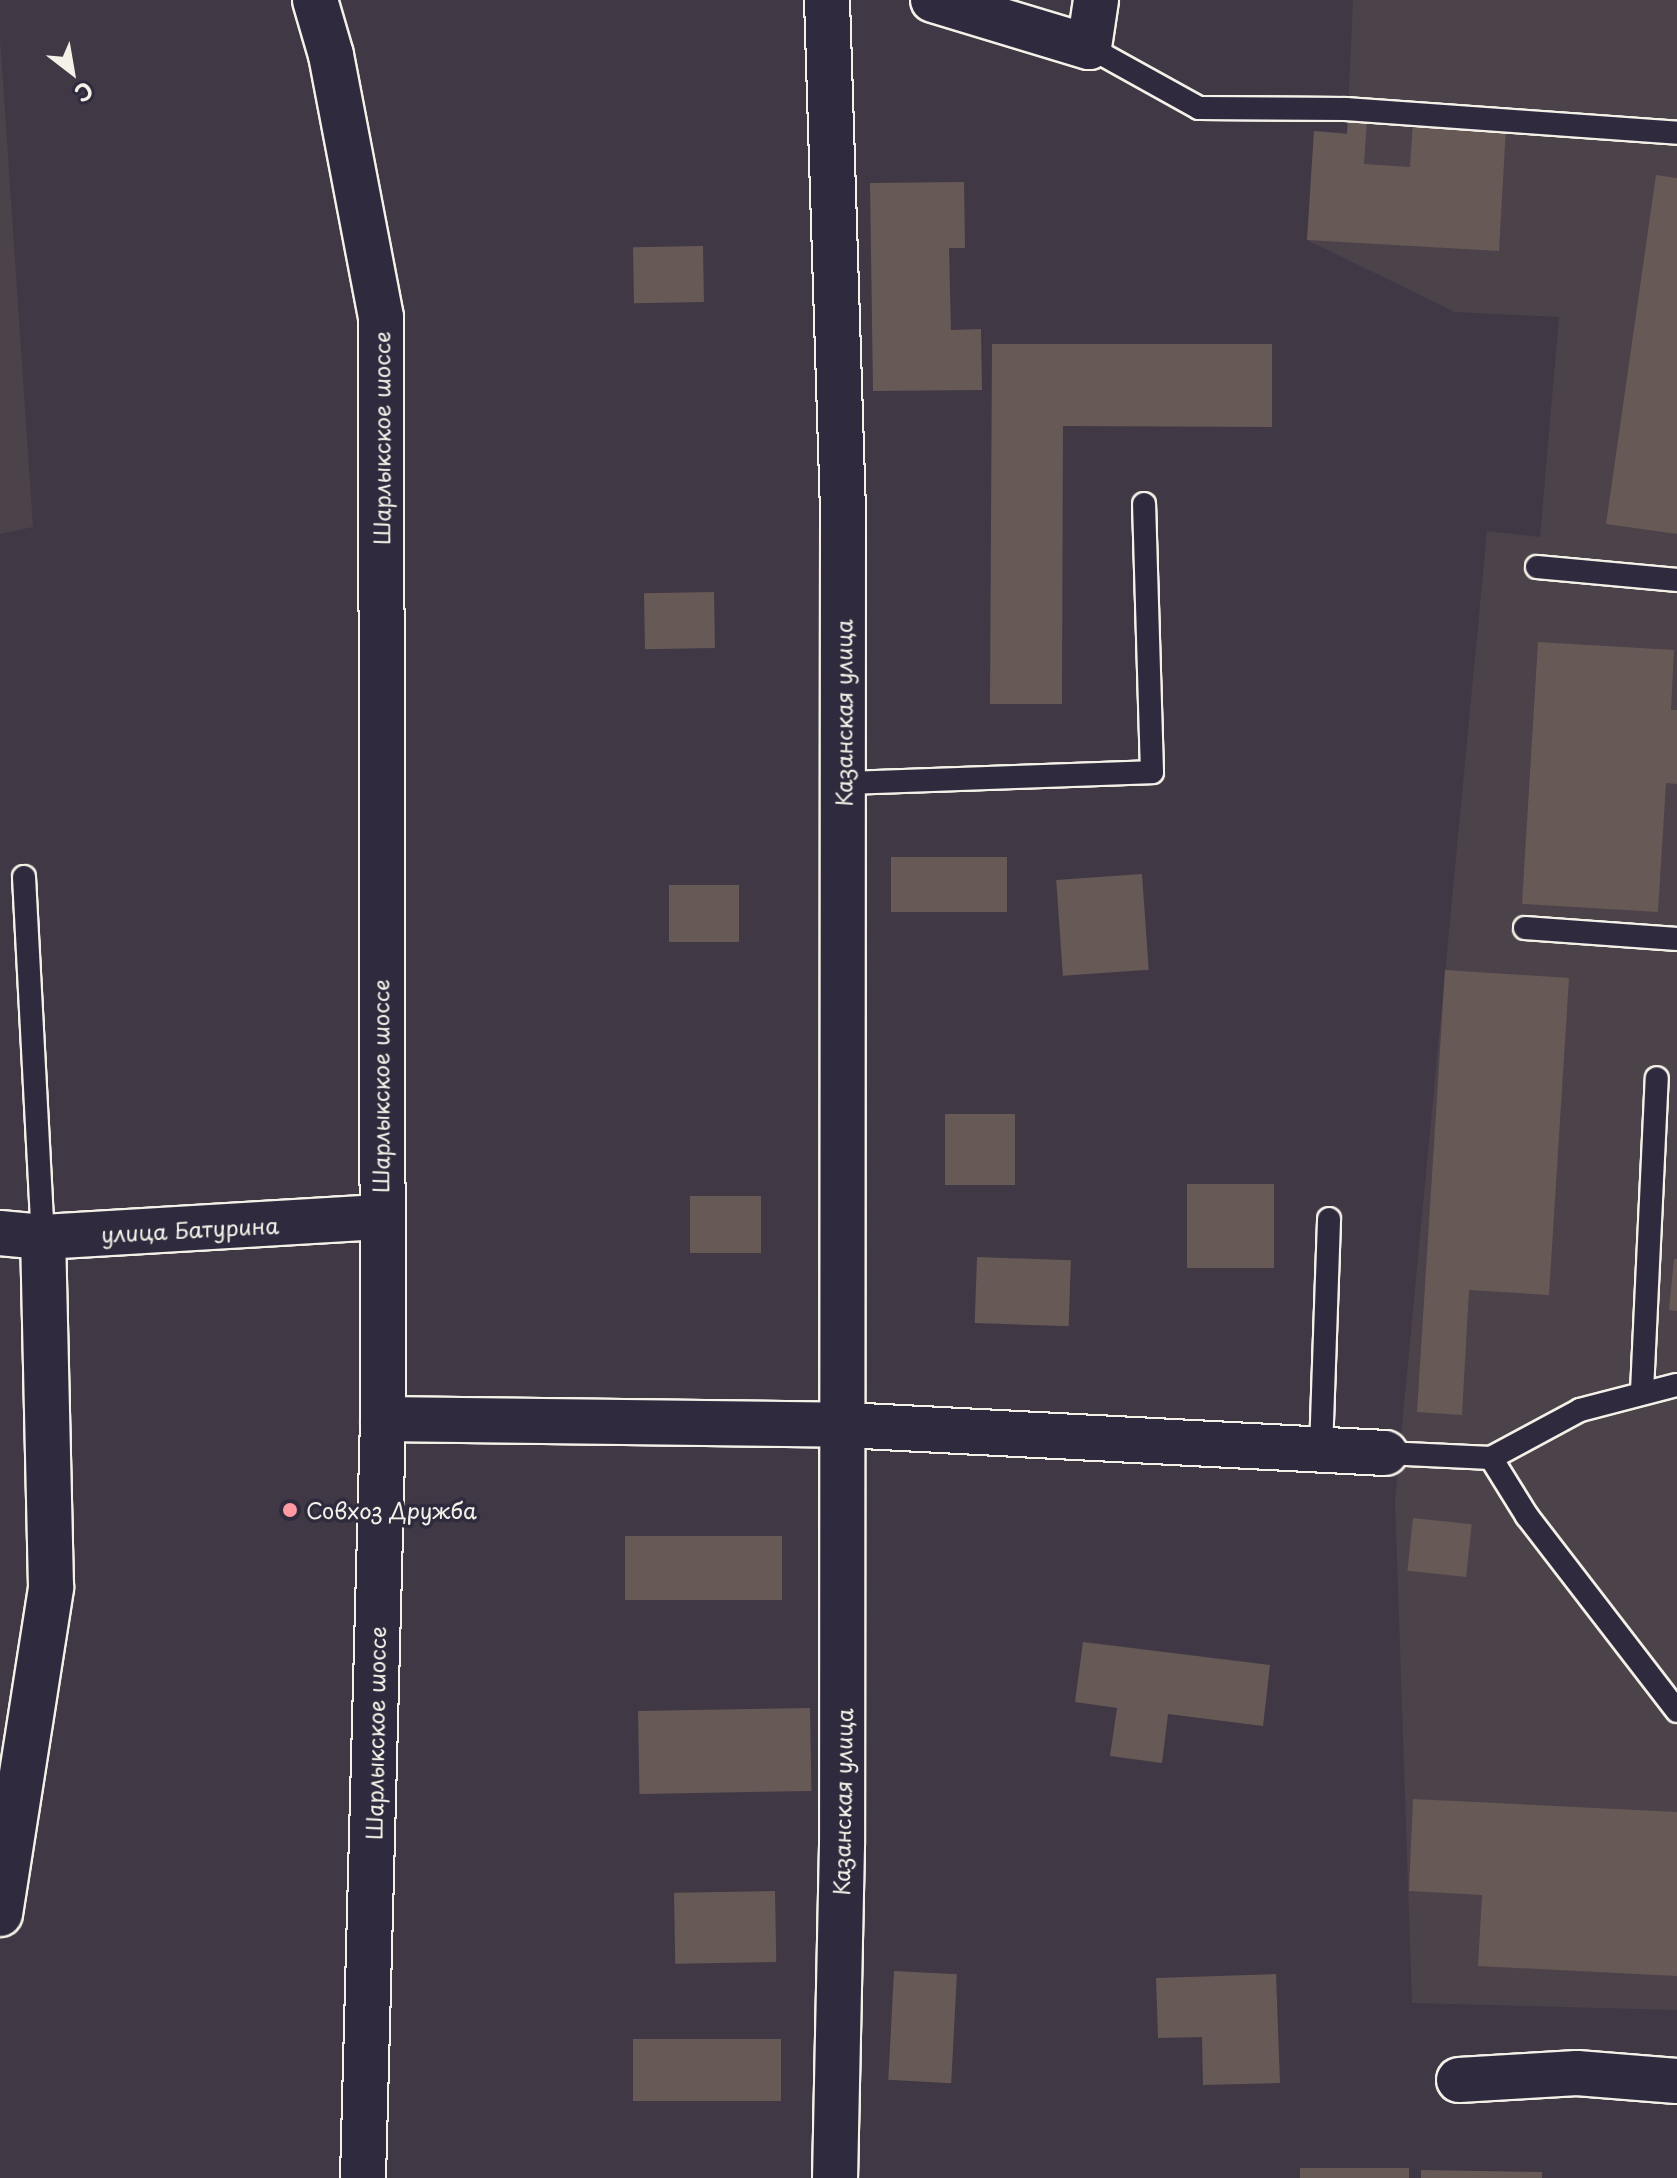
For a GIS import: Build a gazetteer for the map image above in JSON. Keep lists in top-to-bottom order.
{
  "streets": {
    "street": ["Шарлыкское шоссе", "Казанская улица", "улица Батурина"]
  },
  "crossings": [
    ["Шарлыкское шоссе", "улица Батурина"]
  ],
  "places": ["Совхоз Дружба"],
  "north": "bottom right"
}
